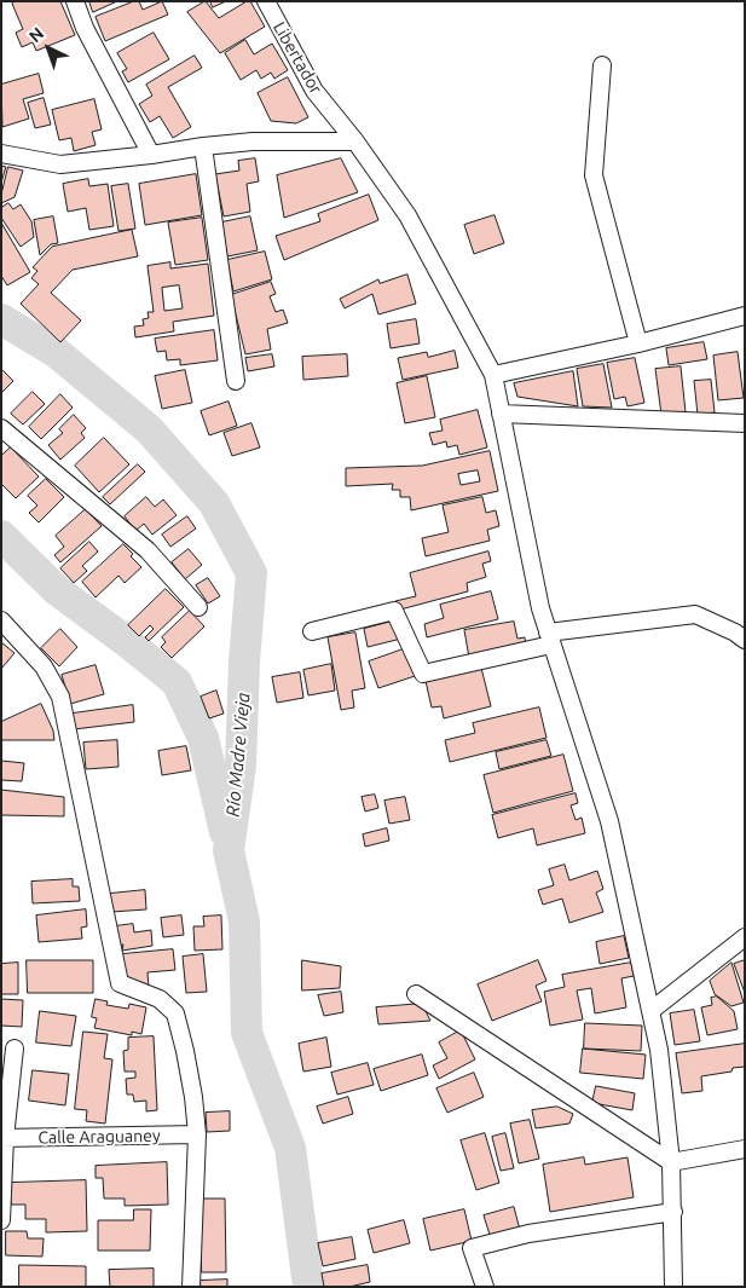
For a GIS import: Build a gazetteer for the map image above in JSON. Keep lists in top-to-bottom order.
{
  "streets": {
    "street": ["Libertador", "Calle Araguaney"]
  },
  "water": ["Río Madre Vieja"],
  "north": "top left"
}
